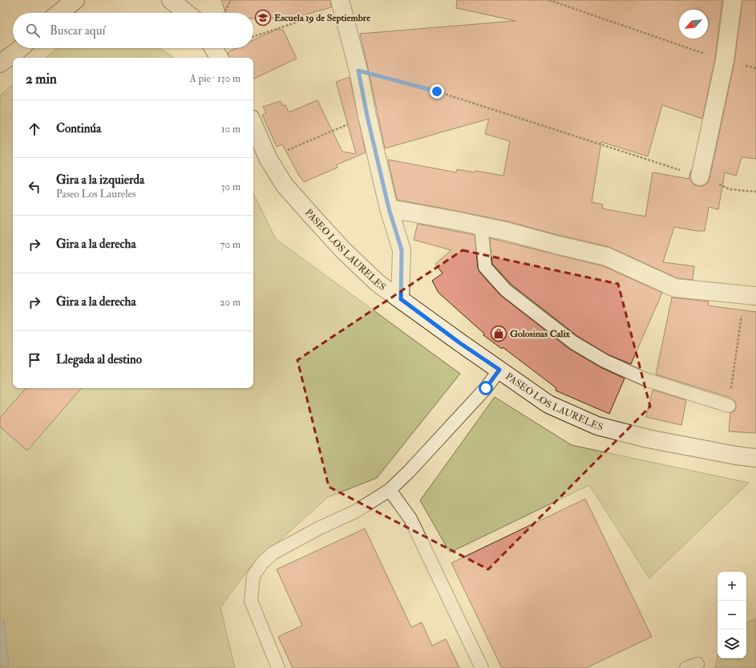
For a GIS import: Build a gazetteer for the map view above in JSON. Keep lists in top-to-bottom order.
{
  "streets": {
    "street": ["PASEO LOS LAURELES"]
  },
  "places": {
    "school or university": ["Escuela 19 de Septiembre"],
    "shop": ["Golosinas Calix"]
  },
  "north": "bottom left",
  "page": {
    "search": "Buscar aquí",
    "heading": ["2 min", "A pie · 130 m"],
    "list": [
      ["Continúa", "10 m"],
      ["Gira a la izquierda", "Paseo Los Laureles", "30 m"],
      ["Gira a la derecha", "70 m"],
      ["Gira a la derecha", "20 m"],
      "Llegada al destino"
    ],
    "map_buttons": ["+", "−"]
  }
}
